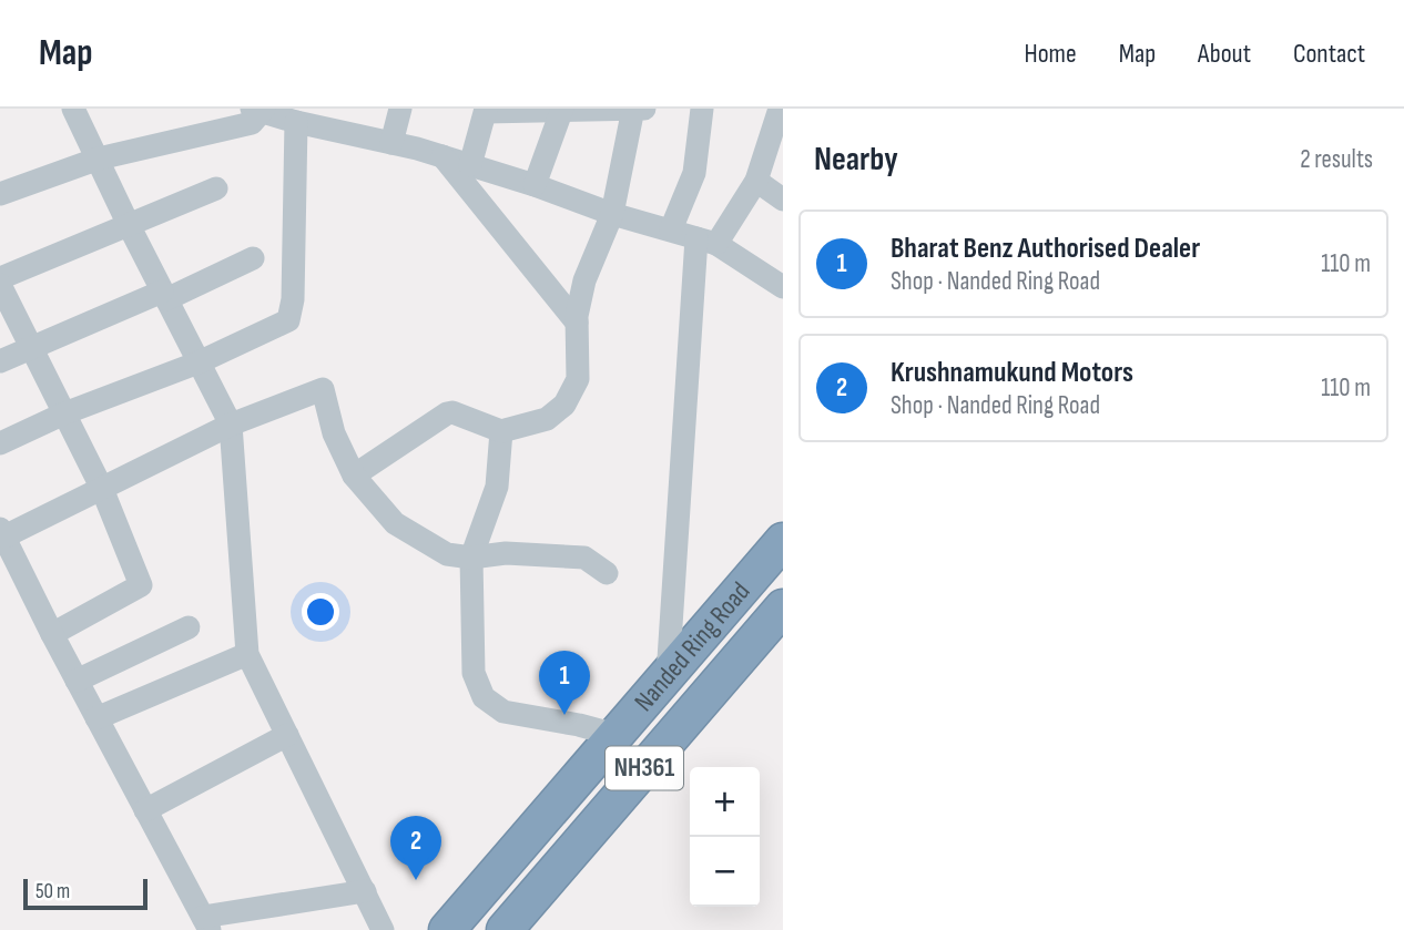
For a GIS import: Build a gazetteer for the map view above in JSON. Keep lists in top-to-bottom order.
{
  "streets": {
    "highway": ["Nanded Ring Road", "NH361"]
  },
  "scale_bar": "50 m",
  "page": {
    "header": "Map",
    "nav": [
      "Home",
      "Map",
      "About",
      "Contact"
    ],
    "heading": ["Nearby", "2 results"],
    "list": [
      {
        "mark": "1",
        "name": "Bharat Benz Authorised Dealer",
        "note": "Shop · Nanded Ring Road",
        "value": "110 m"
      },
      {
        "mark": "2",
        "name": "Krushnamukund Motors",
        "note": "Shop · Nanded Ring Road",
        "value": "110 m"
      }
    ],
    "pins": ["1", "2"],
    "map_buttons": ["+", "−"],
    "scale": "50 m"
  }
}
